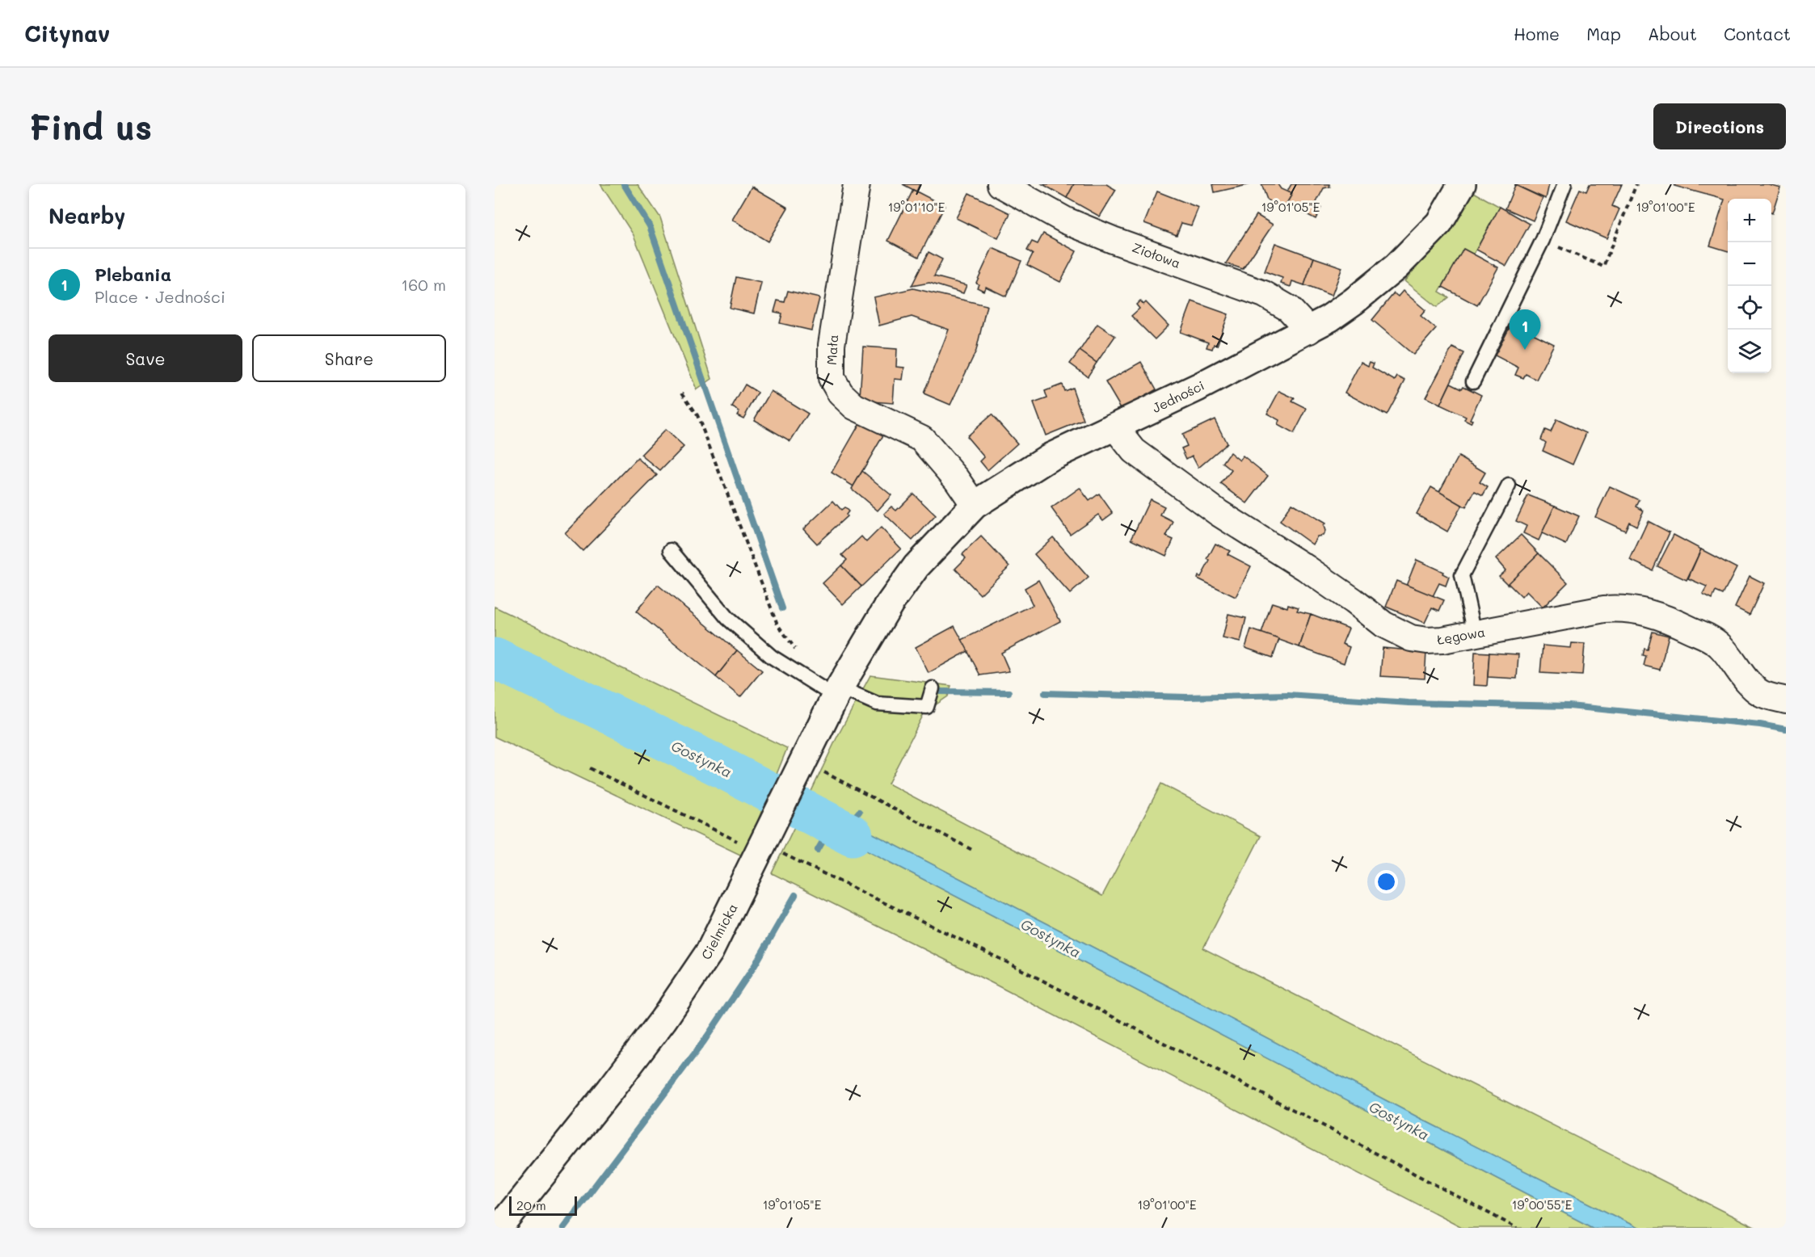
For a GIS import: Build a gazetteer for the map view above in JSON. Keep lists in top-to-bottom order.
{
  "streets": {
    "street": [
      "Ziołowa",
      "Mała",
      "Jedności",
      "Łęgowa",
      "Cielmicka"
    ]
  },
  "crossings": [
    ["Ziołowa", "Jedności"],
    ["Mała", "Jedności"],
    ["Jedności", "Łęgowa"],
    ["Jedności", "Cielmicka"]
  ],
  "water": ["Gostynka"],
  "scale_bar": "20 m",
  "page": {
    "header": "Citynav",
    "nav": [
      "Home",
      "Map",
      "About",
      "Contact"
    ],
    "buttons": [
      "Directions",
      ["Save", "Share"]
    ],
    "title": "Find us",
    "heading": "Nearby",
    "map_buttons": ["+", "−"],
    "list": [
      {
        "mark": "1",
        "name": "Plebania",
        "note": "Place · Jedności",
        "value": "160 m"
      }
    ],
    "pins": "1",
    "scale": "20 m"
  },
  "coordinates": [
    "19°01'10\"E",
    "19°01'05\"E",
    "19°01'00\"E",
    "19°00'55\"E"
  ]
}
